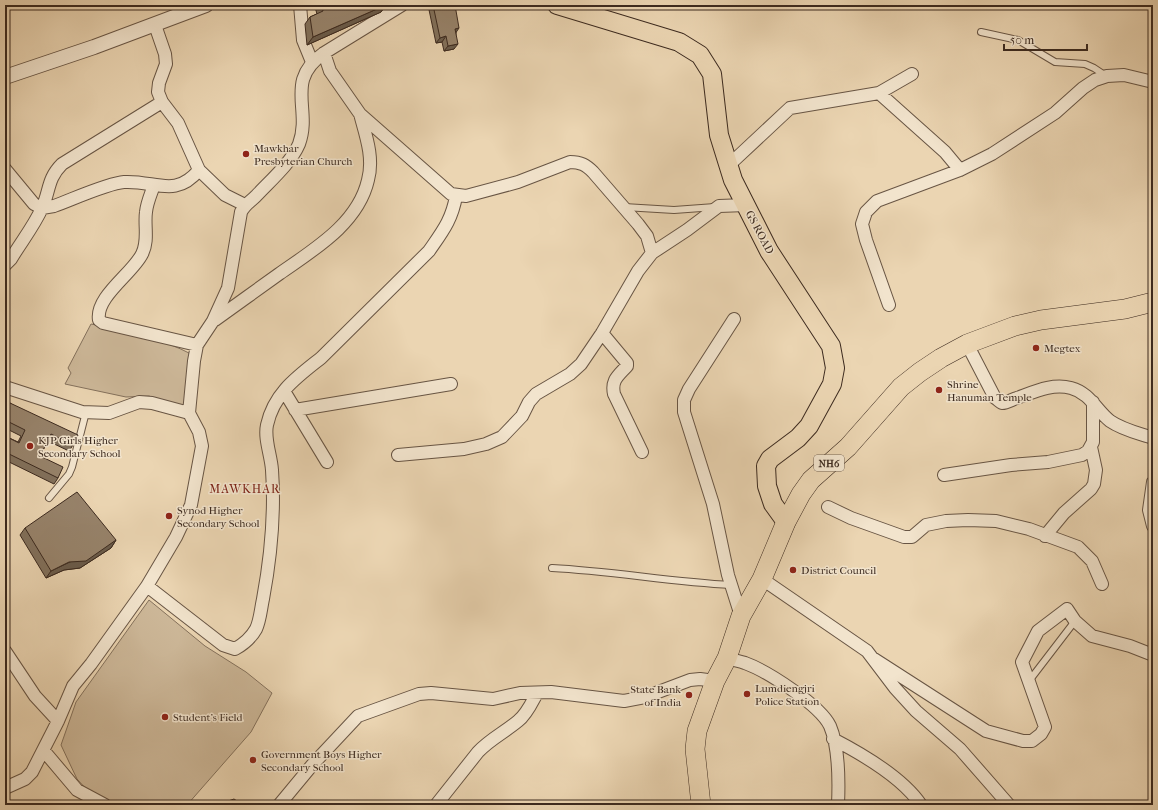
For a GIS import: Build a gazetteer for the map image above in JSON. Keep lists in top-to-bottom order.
{
  "streets": {
    "highway": ["NH6"],
    "main road": ["GS ROAD"]
  },
  "crossings": [
    ["GS ROAD", "NH6"]
  ],
  "districts": ["MAWKHAR"],
  "places": [
    "Mawkhar Presbyterian Church",
    "Megtex",
    "Shrine Hanuman Temple",
    "KJP Girls Higher Secondary School",
    "Synod Higher Secondary School",
    "District Council",
    "Lumdiengjri Police Station",
    "State Bank of India",
    "Student's Field",
    "Government Boys Higher Secondary School"
  ],
  "scale_bar": "50 m"
}
